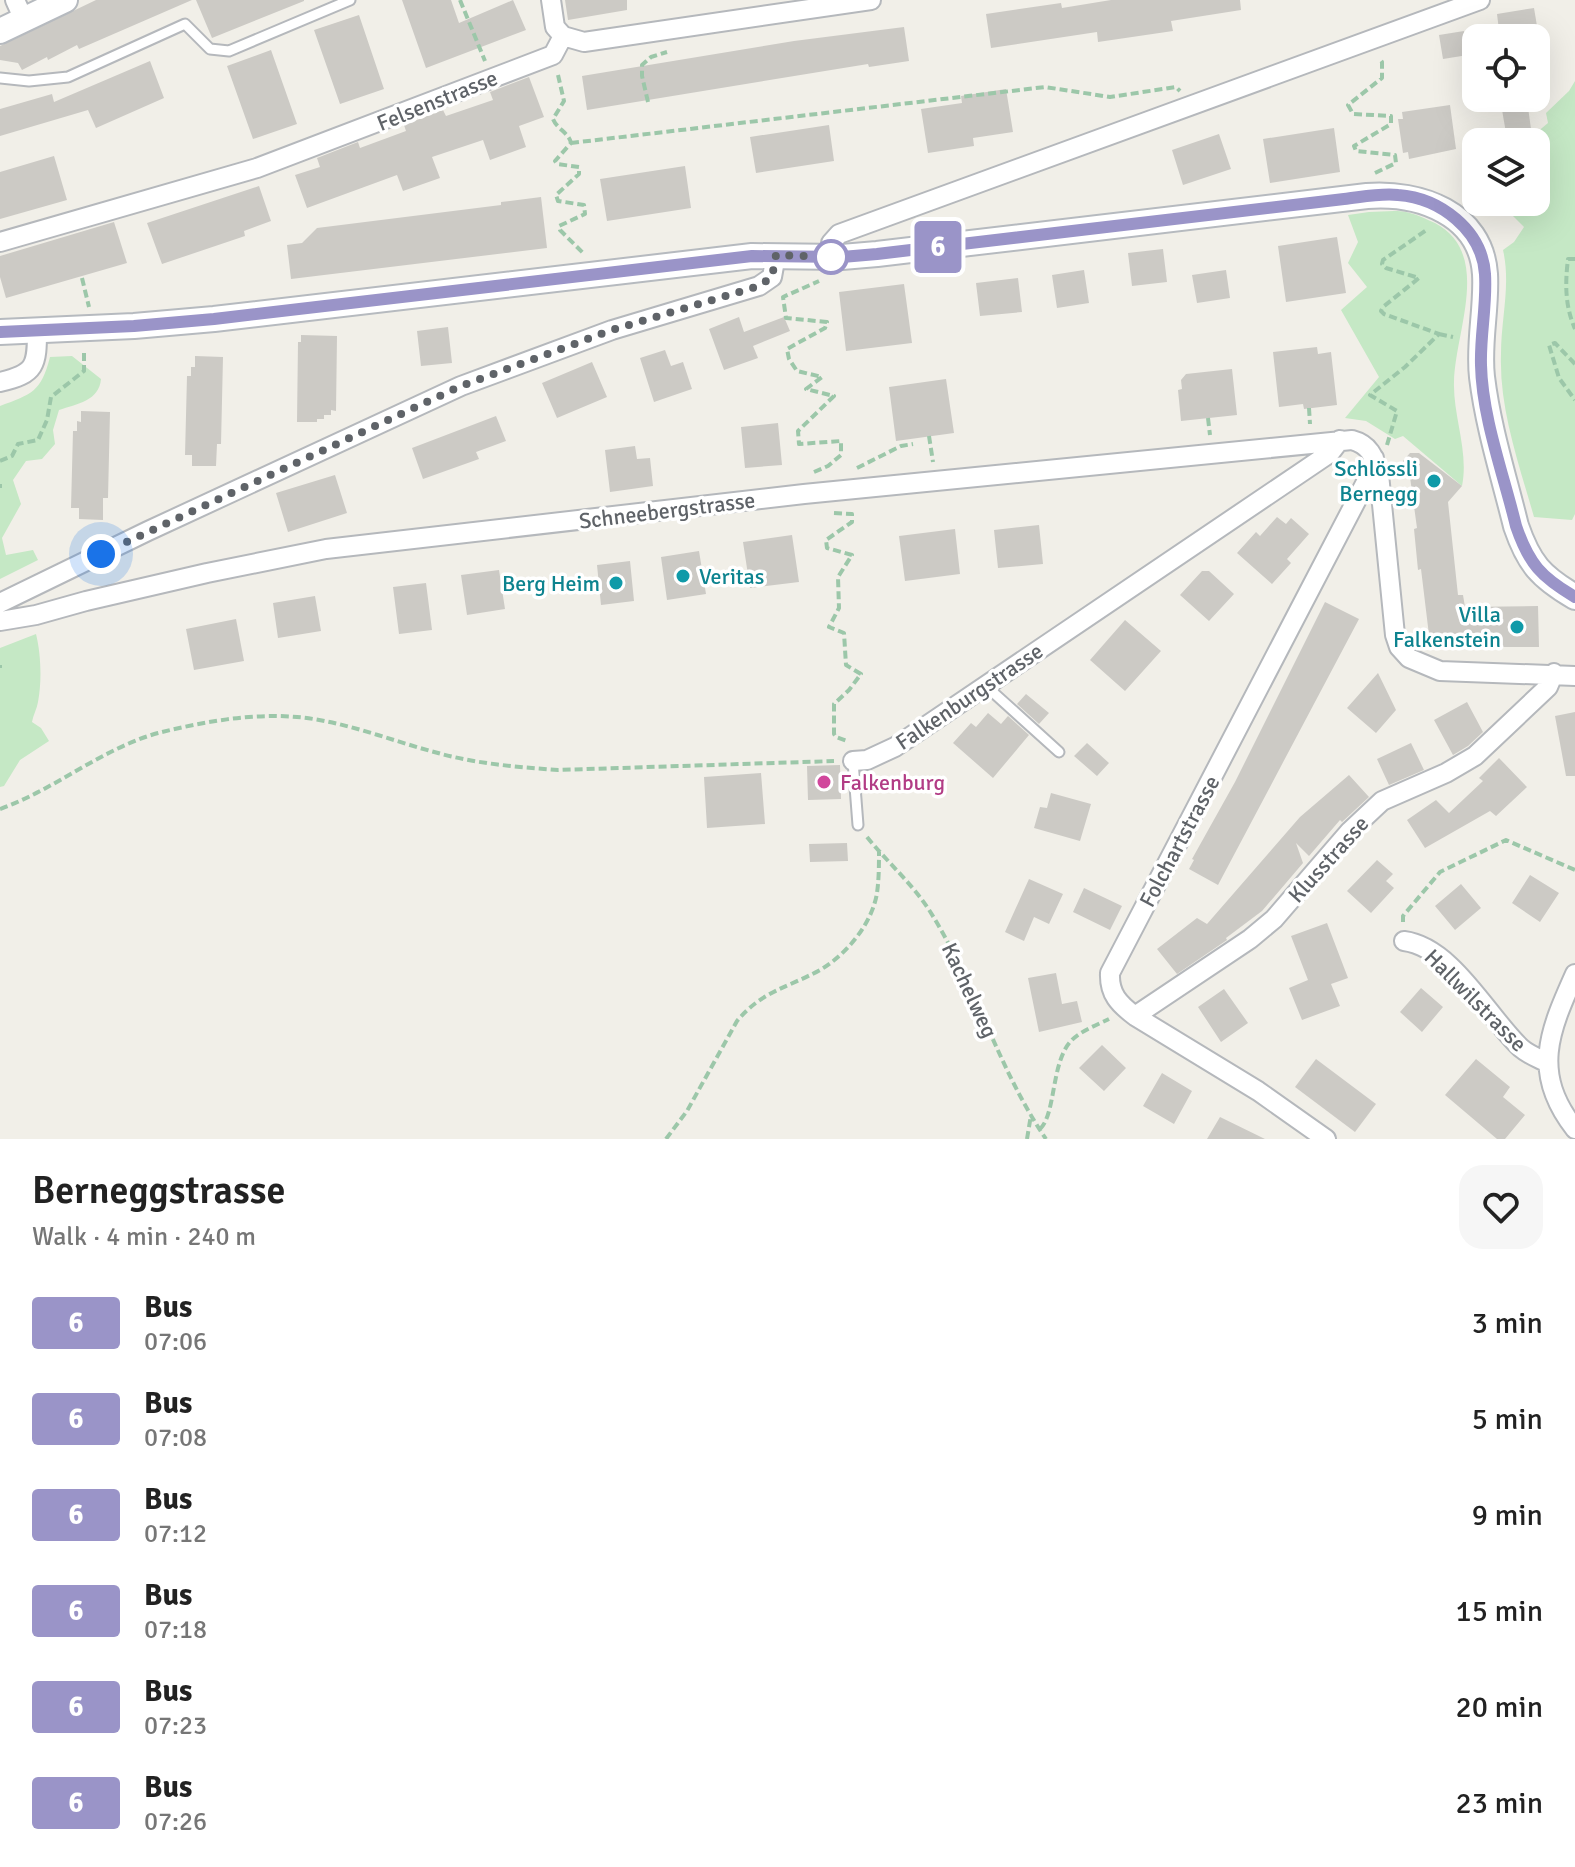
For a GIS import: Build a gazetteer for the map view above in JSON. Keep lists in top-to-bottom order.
{
  "streets": {
    "street": [
      "Felsenstrasse",
      "Schneebergstrasse",
      "Falkenburgstrasse",
      "Folchartstrasse",
      "Klusstrasse",
      "Hallwilstrasse"
    ],
    "path": ["Kachelweg"]
  },
  "crossings": [
    ["Schneebergstrasse", "Falkenburgstrasse"],
    ["Folchartstrasse", "Klusstrasse"]
  ],
  "places": [
    "Schlössli Bernegg",
    "Veritas",
    "Berg Heim",
    "Villa Falkenstein",
    "Falkenburg"
  ],
  "lines": ["bus line 6"],
  "page": {
    "on_map": "6",
    "heading": ["Berneggstrasse", "Walk · 4 min · 240 m"],
    "list": [
      {
        "mark": "6",
        "name": "Bus",
        "note": "07:06",
        "value": "3 min"
      },
      {
        "mark": "6",
        "name": "Bus",
        "note": "07:08",
        "value": "5 min"
      },
      {
        "mark": "6",
        "name": "Bus",
        "note": "07:12",
        "value": "9 min"
      },
      {
        "mark": "6",
        "name": "Bus",
        "note": "07:18",
        "value": "15 min"
      },
      {
        "mark": "6",
        "name": "Bus",
        "note": "07:23",
        "value": "20 min"
      },
      {
        "mark": "6",
        "name": "Bus",
        "note": "07:26",
        "value": "23 min"
      }
    ]
  }
}
